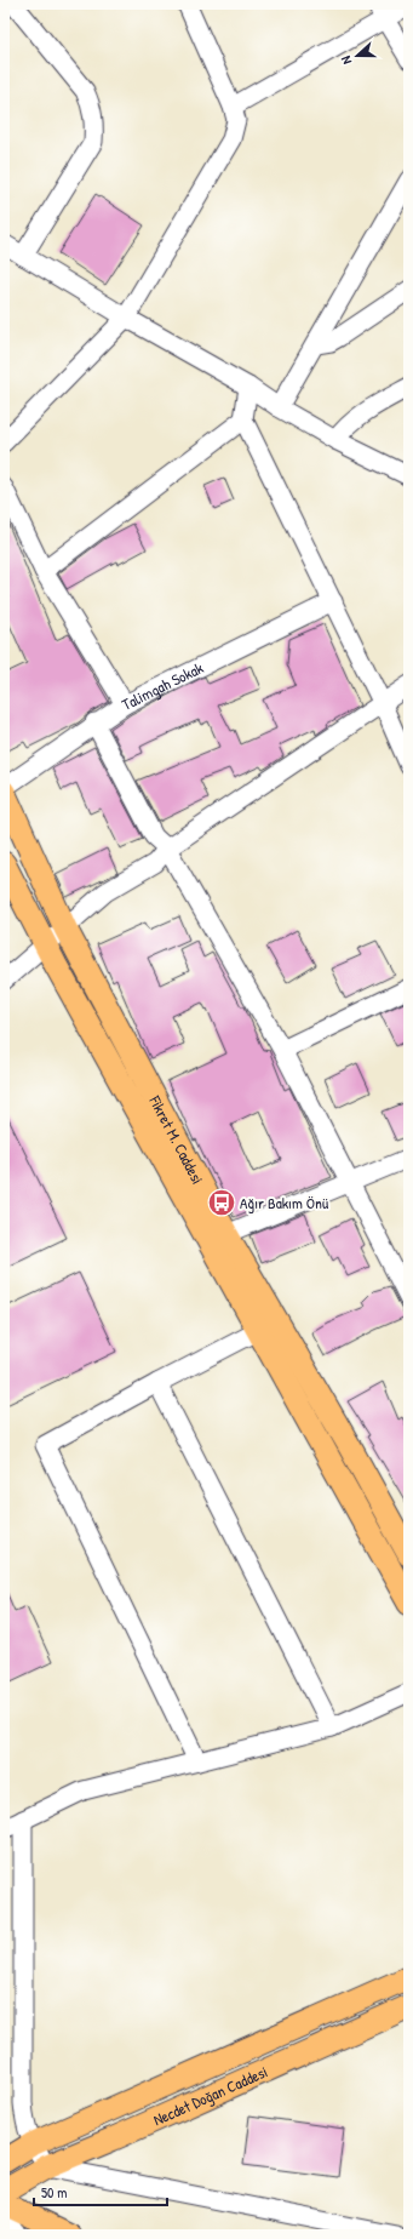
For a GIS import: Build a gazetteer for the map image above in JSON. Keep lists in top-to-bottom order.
{
  "streets": {
    "main road": ["Fikret M. Caddesi", "Necdet Doğan Caddesi"],
    "street": ["Talimgah Sokak"]
  },
  "crossings": [
    ["Talimgah Sokak", "Fikret M. Caddesi"]
  ],
  "places": {
    "bus stop": ["Ağır Bakım Önü"]
  },
  "scale_bar": "50 m",
  "north": "left"
}
